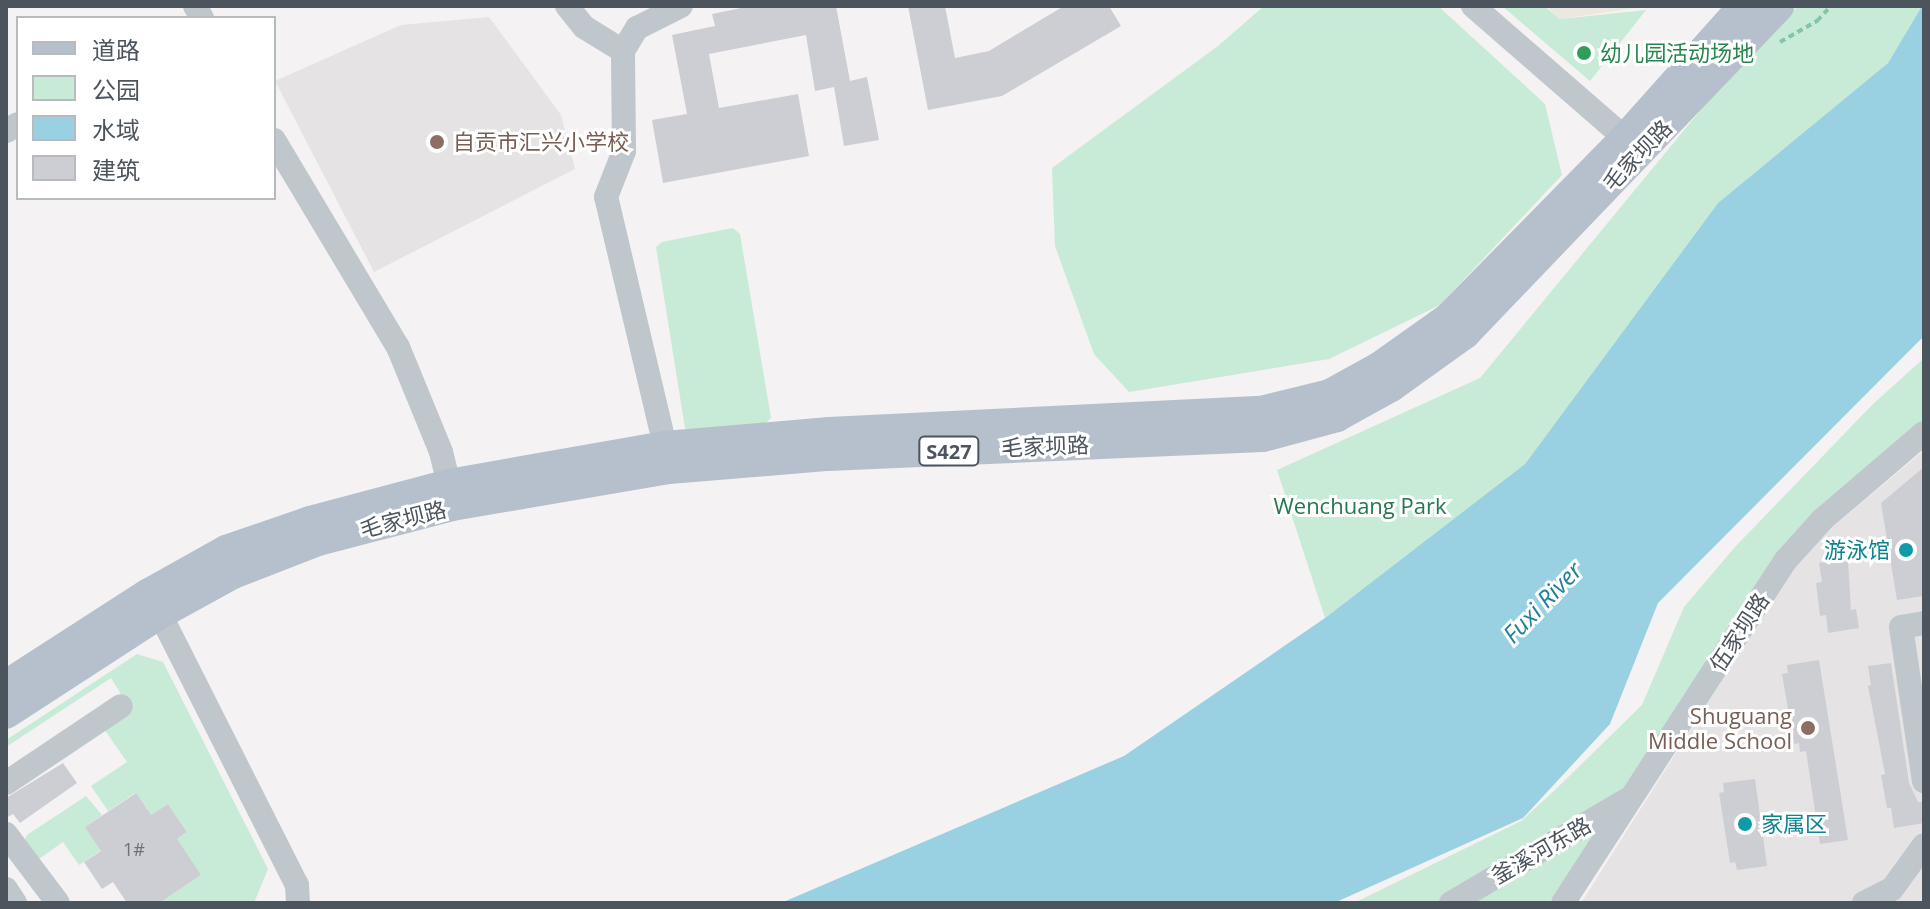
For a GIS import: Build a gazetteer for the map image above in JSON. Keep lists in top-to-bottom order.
{
  "streets": {
    "main road": ["毛家坝路", "S427"],
    "street": ["伍家坝路", "釜溪河东路"]
  },
  "crossings": [
    ["伍家坝路", "釜溪河东路"]
  ],
  "water": ["Fuxi River"],
  "parks": ["Wenchuang Park"],
  "places": [
    "幼儿园活动场地",
    "自贡市汇兴小学校",
    "游泳馆",
    "Shuguang Middle School",
    "家属区"
  ],
  "house_numbers": ["1#"],
  "legend": [
    "道路",
    "公园",
    "水域",
    "建筑"
  ]
}
